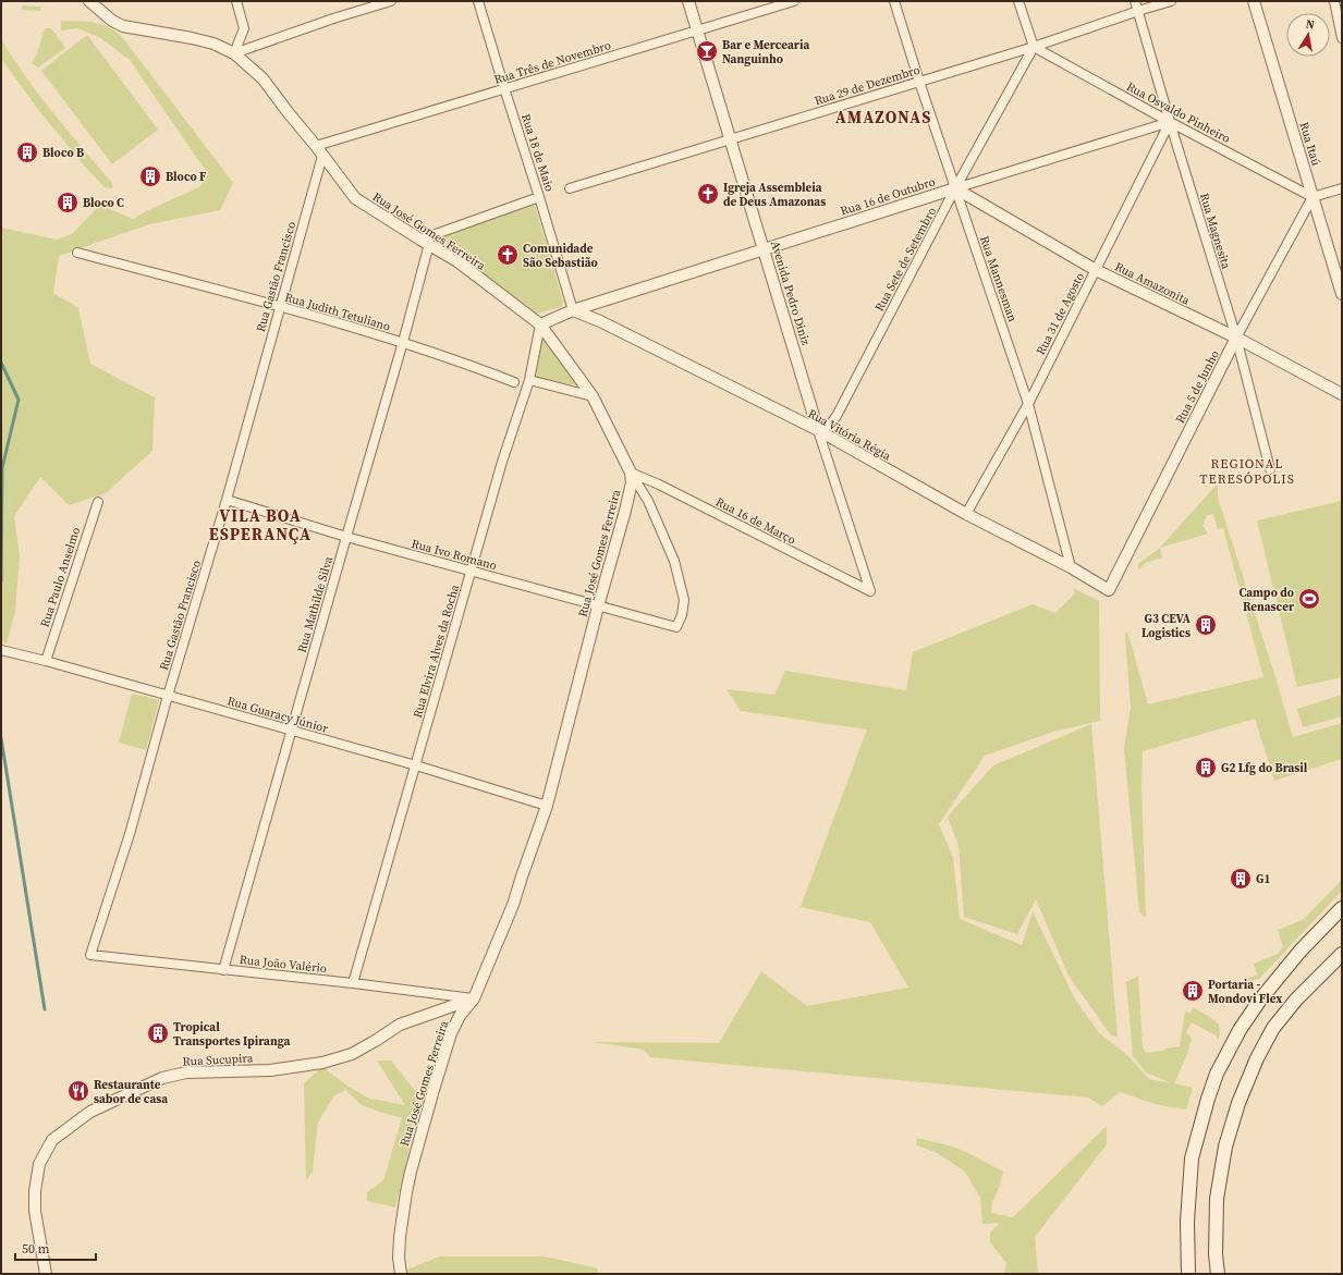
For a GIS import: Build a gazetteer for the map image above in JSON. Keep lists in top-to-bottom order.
{
  "streets": {
    "street": [
      "Rua Três de Novembro",
      "Rua 29 de Dezembro",
      "Rua Osvaldo Pinheiro",
      "Rua Itaú",
      "Rua 18 de Maio",
      "Rua 16 de Outubro",
      "Rua José Gomes Ferreira",
      "Rua Magnesita",
      "Rua Sete de Setembro",
      "Rua Gastão Francisco",
      "Rua Mannesman",
      "Rua Amazonita",
      "Avenida Pedro Diniz",
      "Rua Judith Tetuliano",
      "Rua 31 de Agosto",
      "Rua 5 de Junho",
      "Rua Vitória Régia",
      "Rua 16 de Março",
      "Rua Ivo Romano",
      "Rua Paulo Anselmo",
      "Rua Mathilde Silva",
      "Rua Elvira Alves da Rocha",
      "Rua Guaracy Júnior",
      "Rua João Valério",
      "Rua Sucupira"
    ]
  },
  "crossings": [
    ["Rua Três de Novembro", "Rua 18 de Maio"],
    ["Rua Três de Novembro", "Rua José Gomes Ferreira"],
    ["Rua Três de Novembro", "Avenida Pedro Diniz"],
    ["Rua 29 de Dezembro", "Rua Osvaldo Pinheiro"],
    ["Rua 29 de Dezembro", "Rua Magnesita"],
    ["Rua 29 de Dezembro", "Rua Sete de Setembro"],
    ["Rua 29 de Dezembro", "Rua Mannesman"],
    ["Rua 29 de Dezembro", "Avenida Pedro Diniz"],
    ["Rua Osvaldo Pinheiro", "Rua Itaú"],
    ["Rua Osvaldo Pinheiro", "Rua 16 de Outubro"],
    ["Rua Osvaldo Pinheiro", "Rua Magnesita"],
    ["Rua Osvaldo Pinheiro", "Rua Sete de Setembro"],
    ["Rua Osvaldo Pinheiro", "Rua 31 de Agosto"],
    ["Rua Osvaldo Pinheiro", "Rua 5 de Junho"],
    ["Rua Itaú", "Rua 5 de Junho"],
    ["Rua 18 de Maio", "Rua 16 de Outubro"],
    ["Rua 18 de Maio", "Rua Vitória Régia"],
    ["Rua 16 de Outubro", "Rua José Gomes Ferreira"],
    ["Rua 16 de Outubro", "Rua Magnesita"],
    ["Rua 16 de Outubro", "Rua Sete de Setembro"],
    ["Rua 16 de Outubro", "Rua Mannesman"],
    ["Rua 16 de Outubro", "Rua Amazonita"],
    ["Rua 16 de Outubro", "Avenida Pedro Diniz"],
    ["Rua 16 de Outubro", "Rua 31 de Agosto"],
    ["Rua 16 de Outubro", "Rua Vitória Régia"],
    ["Rua 16 de Outubro", "Rua Elvira Alves da Rocha"],
    ["Rua José Gomes Ferreira", "Rua Gastão Francisco"],
    ["Rua José Gomes Ferreira", "Rua 16 de Março"],
    ["Rua José Gomes Ferreira", "Rua Ivo Romano"],
    ["Rua José Gomes Ferreira", "Rua Mathilde Silva"],
    ["Rua José Gomes Ferreira", "Rua Elvira Alves da Rocha"],
    ["Rua José Gomes Ferreira", "Rua Guaracy Júnior"],
    ["Rua José Gomes Ferreira", "Rua João Valério"],
    ["Rua José Gomes Ferreira", "Rua Sucupira"],
    ["Rua Magnesita", "Rua Amazonita"],
    ["Rua Magnesita", "Rua 31 de Agosto"],
    ["Rua Magnesita", "Rua 5 de Junho"],
    ["Rua Sete de Setembro", "Rua Mannesman"],
    ["Rua Sete de Setembro", "Rua Amazonita"],
    ["Rua Sete de Setembro", "Avenida Pedro Diniz"],
    ["Rua Sete de Setembro", "Rua Vitória Régia"],
    ["Rua Gastão Francisco", "Rua Judith Tetuliano"],
    ["Rua Gastão Francisco", "Rua Ivo Romano"],
    ["Rua Gastão Francisco", "Rua Guaracy Júnior"],
    ["Rua Gastão Francisco", "Rua João Valério"],
    ["Rua Mannesman", "Rua Amazonita"],
    ["Rua Mannesman", "Rua 31 de Agosto"],
    ["Rua Mannesman", "Rua Vitória Régia"],
    ["Rua Amazonita", "Rua 31 de Agosto"],
    ["Rua Amazonita", "Rua 5 de Junho"],
    ["Avenida Pedro Diniz", "Rua Vitória Régia"],
    ["Avenida Pedro Diniz", "Rua 16 de Março"],
    ["Rua Judith Tetuliano", "Rua Mathilde Silva"],
    ["Rua 31 de Agosto", "Rua Vitória Régia"],
    ["Rua 5 de Junho", "Rua Vitória Régia"],
    ["Rua 16 de Março", "Rua Ivo Romano"],
    ["Rua Ivo Romano", "Rua Mathilde Silva"],
    ["Rua Ivo Romano", "Rua Elvira Alves da Rocha"],
    ["Rua Paulo Anselmo", "Rua Guaracy Júnior"],
    ["Rua Mathilde Silva", "Rua Guaracy Júnior"],
    ["Rua Mathilde Silva", "Rua João Valério"],
    ["Rua Elvira Alves da Rocha", "Rua Guaracy Júnior"],
    ["Rua Elvira Alves da Rocha", "Rua João Valério"],
    ["Rua João Valério", "Rua Sucupira"]
  ],
  "districts": ["AMAZONAS", "REGIONAL TERESÓPOLIS", "VILA BOA ESPERANÇA"],
  "places": {
    "bar": ["Bar e Mercearia Nanguinho"],
    "building": [
      "Bloco B",
      "Bloco F",
      "Bloco C",
      "G3 CEVA Logistics",
      "G2 Lfg do Brasil",
      "G1",
      "Portaria - Mondovi Flex",
      "Tropical Transportes Ipiranga"
    ],
    "church": ["Igreja Assembleia de Deus Amazonas", "Comunidade São Sebastião"],
    "sports": ["Campo do Renascer"],
    "restaurant": ["Restaurante sabor de casa"]
  },
  "scale_bar": "50 m",
  "north": "top"
}
